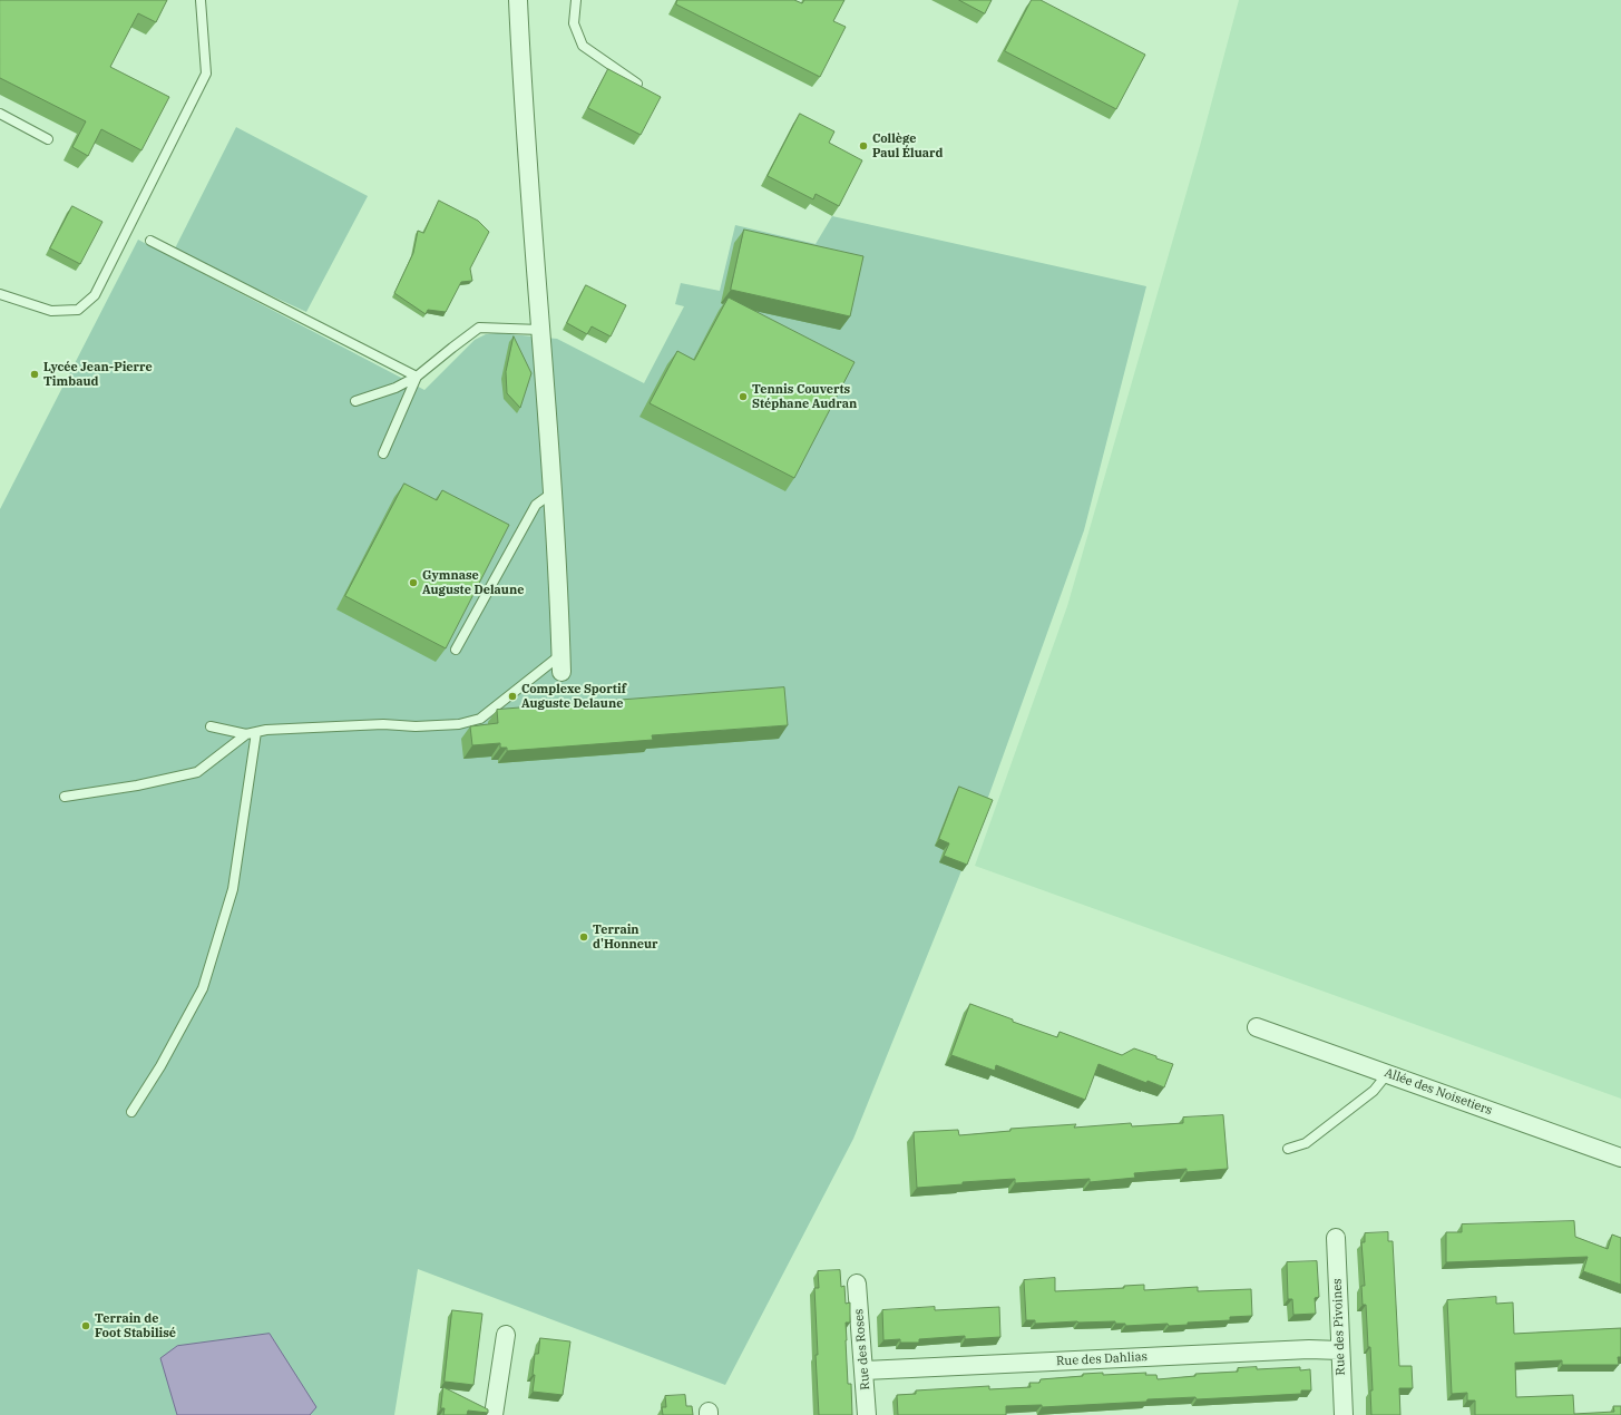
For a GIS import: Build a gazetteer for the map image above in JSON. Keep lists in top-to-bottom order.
{
  "streets": {
    "street": [
      "Allée des Noisetiers",
      "Rue des Pivoines",
      "Rue des Roses",
      "Rue des Dahlias"
    ]
  },
  "crossings": [
    ["Rue des Pivoines", "Rue des Dahlias"],
    ["Rue des Roses", "Rue des Dahlias"]
  ],
  "places": [
    "Collège Paul Éluard",
    "Lycée Jean-Pierre Timbaud",
    "Tennis Couverts Stéphane Audran",
    "Gymnase Auguste Delaune",
    "Complexe Sportif Auguste Delaune",
    "Terrain d'Honneur",
    "Terrain de Foot Stabilisé"
  ]
}
